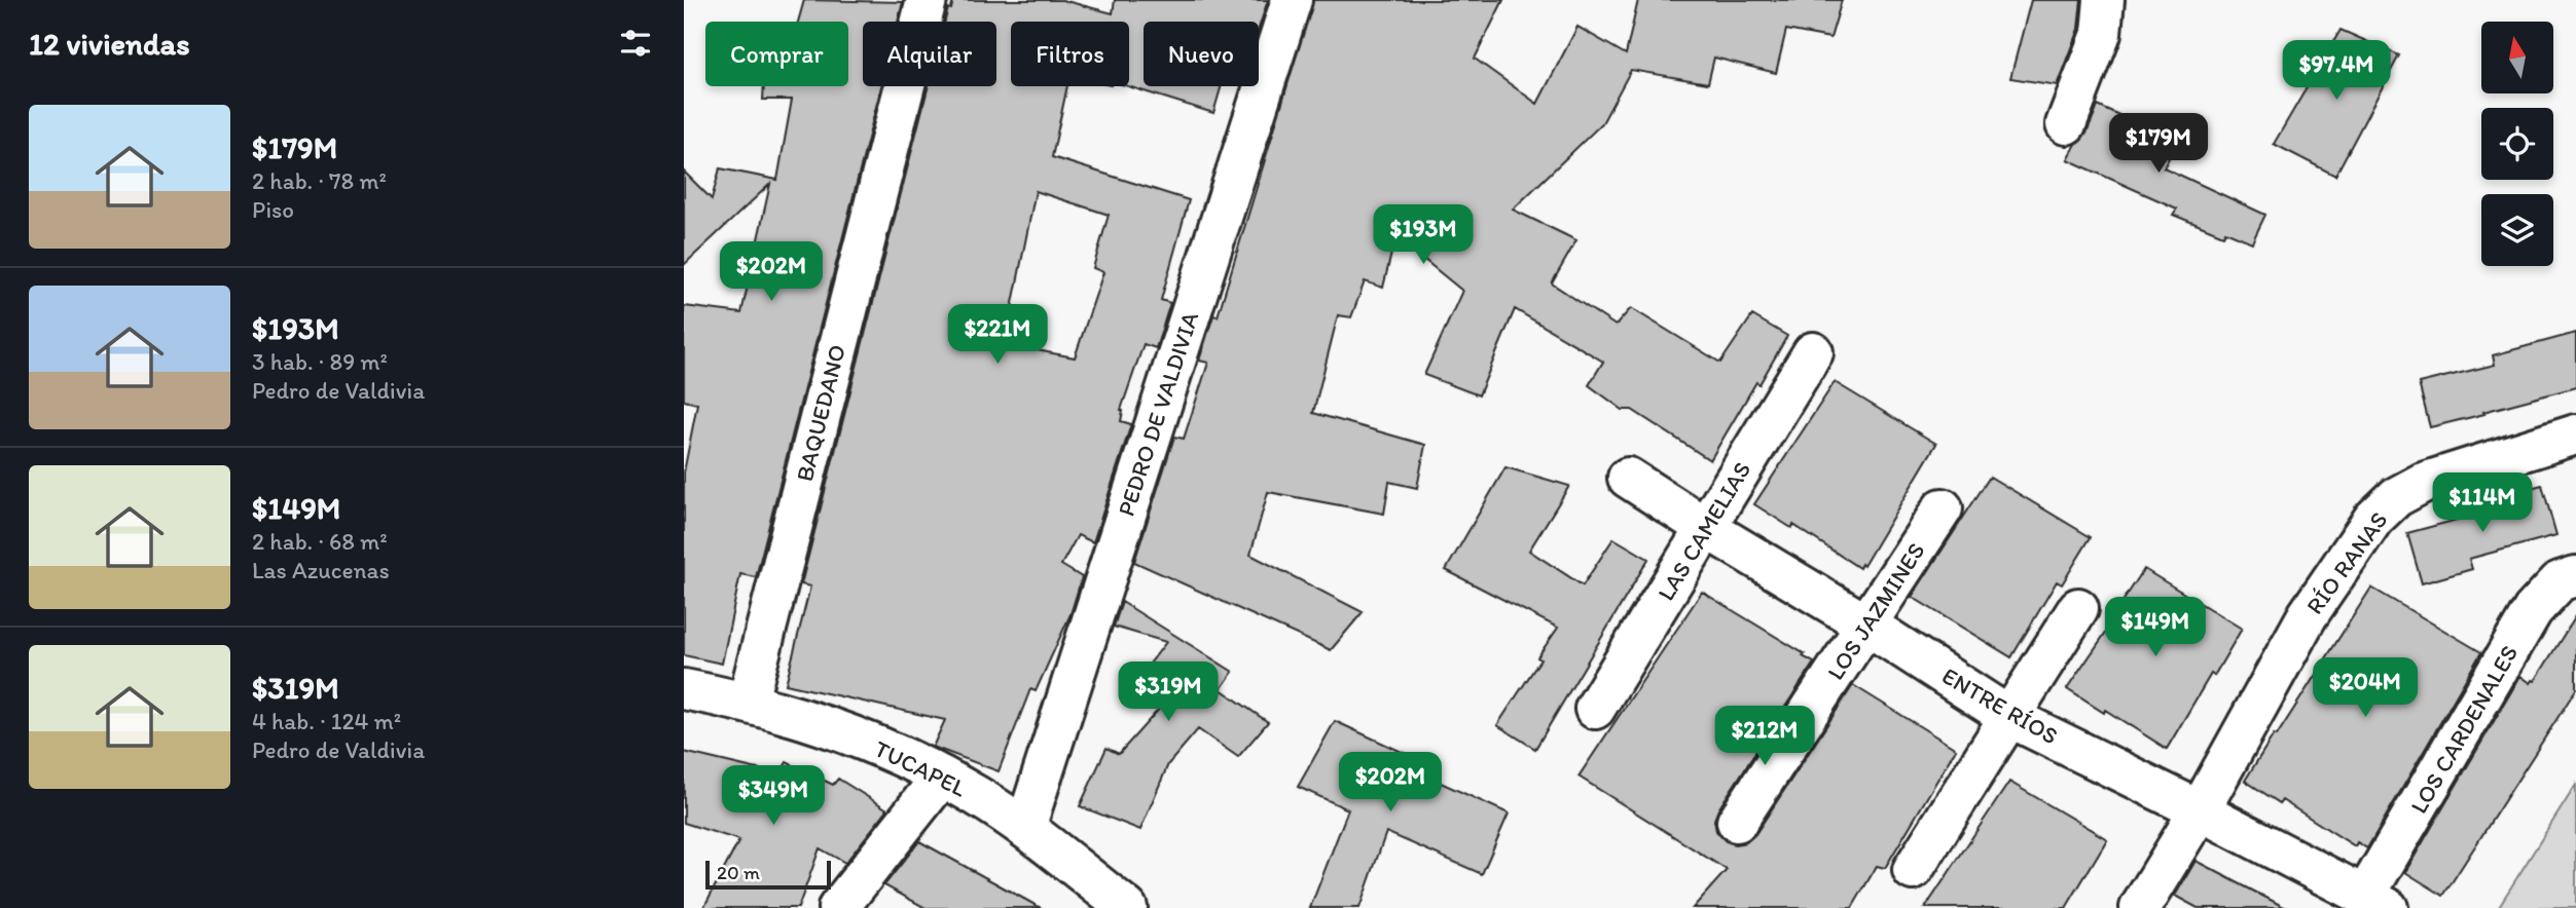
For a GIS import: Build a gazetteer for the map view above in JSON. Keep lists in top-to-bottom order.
{
  "streets": {
    "street": [
      "BAQUEDANO",
      "PEDRO DE VALDIVIA",
      "LAS CAMELIAS",
      "RÍO RANAS",
      "LOS JAZMINES",
      "ENTRE RÍOS",
      "LOS CARDENALES",
      "TUCAPEL"
    ]
  },
  "crossings": [
    ["BAQUEDANO", "TUCAPEL"],
    ["PEDRO DE VALDIVIA", "TUCAPEL"],
    ["LAS CAMELIAS", "ENTRE RÍOS"],
    ["RÍO RANAS", "ENTRE RÍOS"],
    ["LOS JAZMINES", "ENTRE RÍOS"],
    ["ENTRE RÍOS", "LOS CARDENALES"]
  ],
  "scale_bar": "20 m",
  "north": "top",
  "page": {
    "heading": "12 viviendas",
    "chip": [
      "Comprar",
      "Alquilar",
      "Filtros",
      "Nuevo"
    ],
    "price": [
      "$97.4M",
      "$179M",
      "$193M",
      "$202M",
      "$221M",
      "$114M",
      "$149M",
      "$204M",
      "$319M",
      "$212M",
      "$202M",
      "$349M"
    ],
    "list": [
      {
        "name": "$179M",
        "note": "2 hab. · 78 m² · Piso"
      },
      {
        "name": "$193M",
        "note": "3 hab. · 89 m² · Pedro de Valdivia"
      },
      {
        "name": "$149M",
        "note": "2 hab. · 68 m² · Las Azucenas"
      },
      {
        "name": "$319M",
        "note": "4 hab. · 124 m² · Pedro de Valdivia"
      }
    ],
    "scale": "20 m"
  }
}
